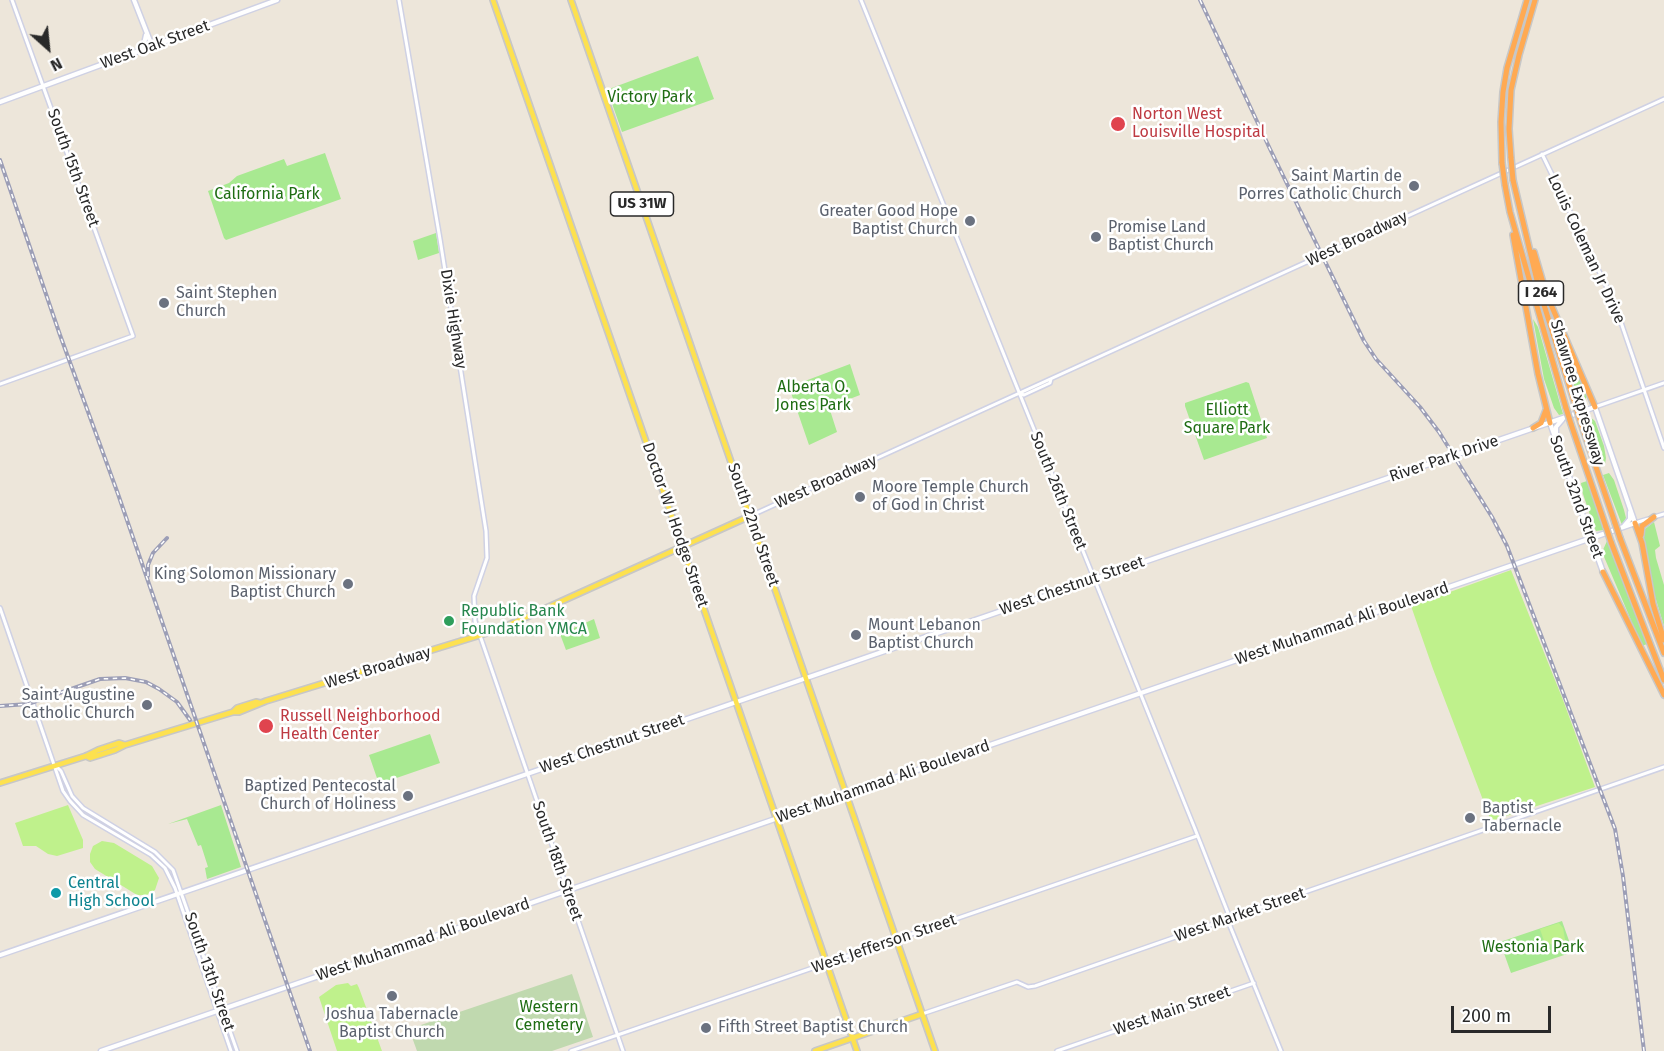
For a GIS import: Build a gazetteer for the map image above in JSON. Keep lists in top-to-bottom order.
{
  "streets": {
    "highway": ["I 264", "Shawnee Expressway"],
    "main road": [
      "West Oak Street",
      "US 31W",
      "West Broadway",
      "River Park Drive",
      "South 32nd Street",
      "Doctor W J Hodge Street",
      "South 22nd Street",
      "West Chestnut Street",
      "West Muhammad Ali Boulevard",
      "West Market Street"
    ],
    "street": [
      "South 15th Street",
      "Louis Coleman Jr Drive",
      "Dixie Highway",
      "South 26th Street",
      "South 18th Street",
      "West Jefferson Street",
      "South 13th Street",
      "West Main Street"
    ]
  },
  "crossings": [
    ["West Oak Street", "South 15th Street"],
    ["West Broadway", "Louis Coleman Jr Drive"],
    ["West Broadway", "Dixie Highway"],
    ["West Broadway", "South 26th Street"],
    ["West Broadway", "Doctor W J Hodge Street"],
    ["West Broadway", "South 22nd Street"],
    ["West Broadway", "South 18th Street"],
    ["West Broadway", "South 13th Street"],
    ["Louis Coleman Jr Drive", "River Park Drive"],
    ["Dixie Highway", "South 18th Street"],
    ["River Park Drive", "South 32nd Street"],
    ["River Park Drive", "West Chestnut Street"],
    ["South 26th Street", "West Chestnut Street"],
    ["South 26th Street", "West Muhammad Ali Boulevard"],
    ["South 26th Street", "West Market Street"],
    ["South 26th Street", "West Jefferson Street"],
    ["South 26th Street", "West Main Street"],
    ["South 32nd Street", "West Muhammad Ali Boulevard"],
    ["Doctor W J Hodge Street", "West Chestnut Street"],
    ["Doctor W J Hodge Street", "West Muhammad Ali Boulevard"],
    ["Doctor W J Hodge Street", "West Market Street"],
    ["Doctor W J Hodge Street", "West Jefferson Street"],
    ["South 22nd Street", "West Chestnut Street"],
    ["South 22nd Street", "West Muhammad Ali Boulevard"],
    ["South 22nd Street", "West Market Street"],
    ["South 22nd Street", "West Jefferson Street"],
    ["West Chestnut Street", "South 18th Street"],
    ["West Chestnut Street", "South 13th Street"],
    ["West Muhammad Ali Boulevard", "South 18th Street"],
    ["West Muhammad Ali Boulevard", "South 13th Street"],
    ["South 18th Street", "West Jefferson Street"]
  ],
  "parks": [
    "Victory Park",
    "California Park",
    "Alberta O. Jones Park",
    "Elliott Square Park",
    "Westonia Park",
    "Western Cemetery"
  ],
  "places": [
    "Norton West Louisville Hospital",
    "Saint Martin de Porres Catholic Church",
    "Greater Good Hope Baptist Church",
    "Promise Land Baptist Church",
    "Saint Stephen Church",
    "Moore Temple Church of God in Christ",
    "King Solomon Missionary Baptist Church",
    "Republic Bank Foundation YMCA",
    "Mount Lebanon Baptist Church",
    "Saint Augustine Catholic Church",
    "Russell Neighborhood Health Center",
    "Baptized Pentecostal Church of Holiness",
    "Baptist Tabernacle",
    "Central High School",
    "Joshua Tabernacle Baptist Church",
    "Fifth Street Baptist Church"
  ],
  "scale_bar": "200 m",
  "north": "bottom right"
}
